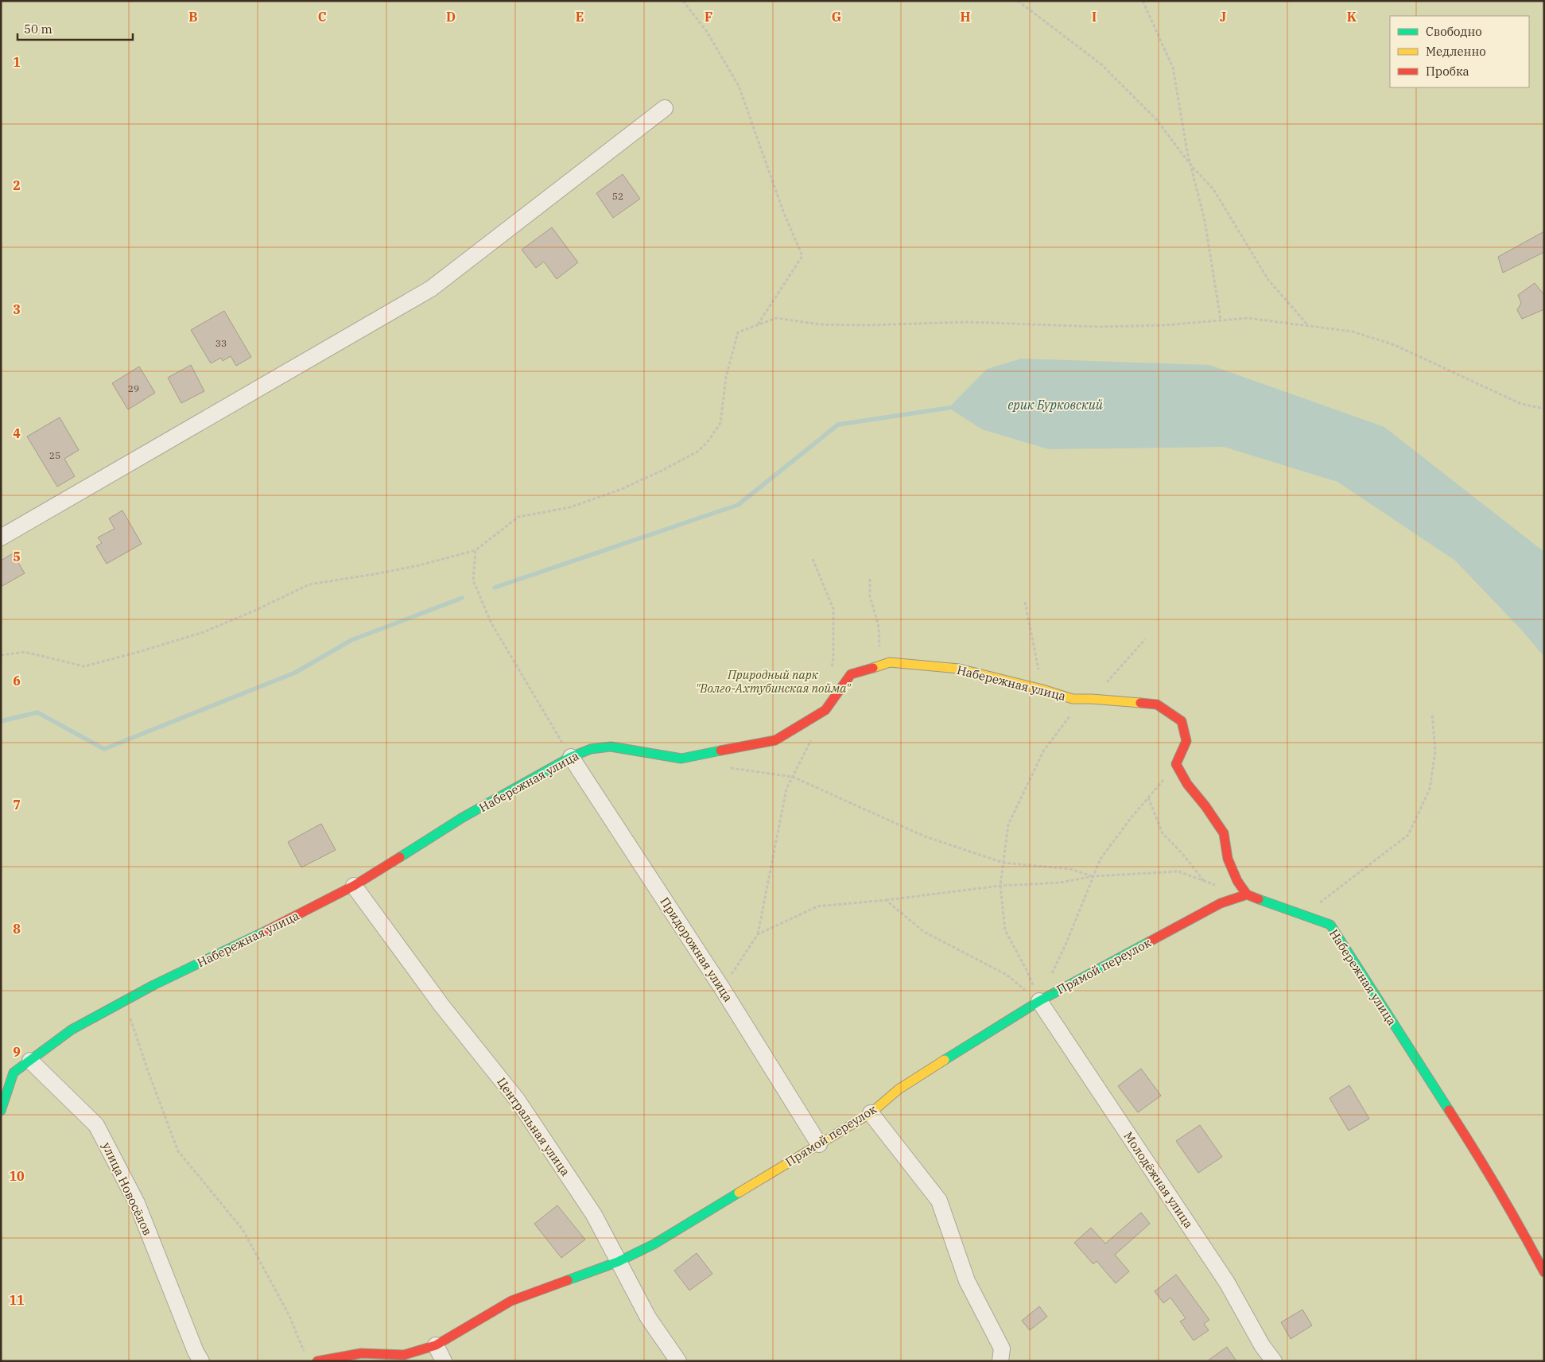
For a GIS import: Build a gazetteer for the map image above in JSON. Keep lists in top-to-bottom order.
{
  "streets": {
    "street": [
      "Набережная улица",
      "Придорожная улица",
      "Прямой переулок",
      "Центральная улица",
      "Молодёжная улица",
      "улица Новосёлов"
    ]
  },
  "crossings": [
    ["Набережная улица", "Придорожная улица"],
    ["Набережная улица", "Прямой переулок"],
    ["Набережная улица", "Центральная улица"],
    ["Набережная улица", "улица Новосёлов"],
    ["Придорожная улица", "Прямой переулок"],
    ["Прямой переулок", "Центральная улица"],
    ["Прямой переулок", "Молодёжная улица"]
  ],
  "water": ["ерик Бурковский"],
  "parks": ["Природный парк \"Волго-Ахтубинская пойма\""],
  "house_numbers": [
    "52",
    "33",
    "29",
    "25"
  ],
  "legend": ["Свободно", "Медленно", "Пробка"],
  "scale_bar": "50 m",
  "grid": {
    "columns": [
      "B",
      "C",
      "D",
      "E",
      "F",
      "G",
      "H",
      "I",
      "J",
      "K"
    ],
    "rows": [
      "1",
      "2",
      "3",
      "4",
      "5",
      "6",
      "7",
      "8",
      "9",
      "10",
      "11"
    ]
  }
}
